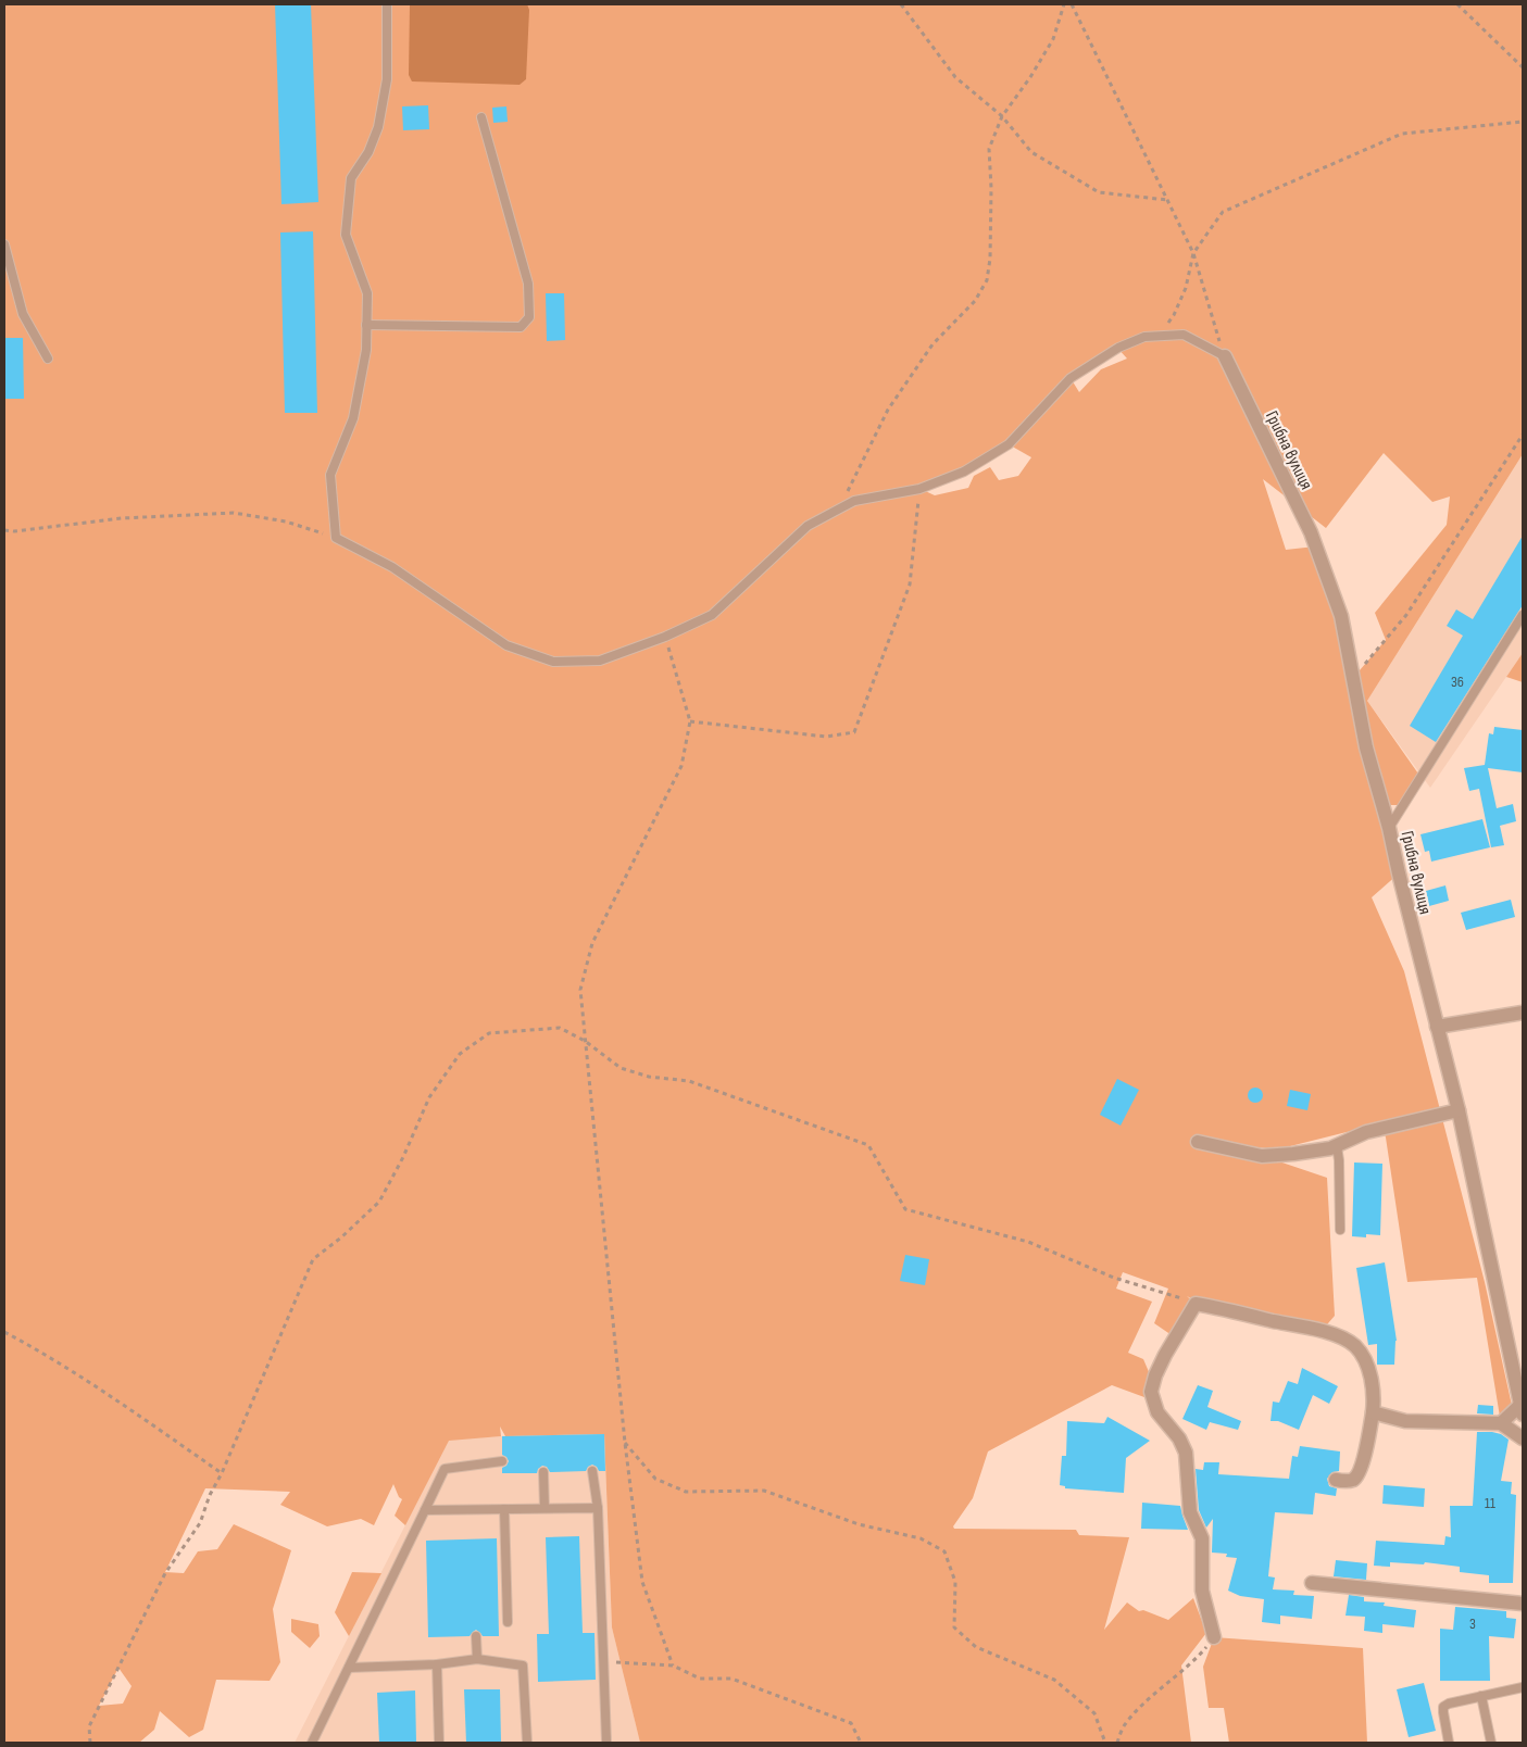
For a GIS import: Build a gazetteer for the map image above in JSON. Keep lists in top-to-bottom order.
{
  "streets": {
    "street": ["Грибна вулиця"]
  },
  "house_numbers": ["36", "11", "3"]
}
